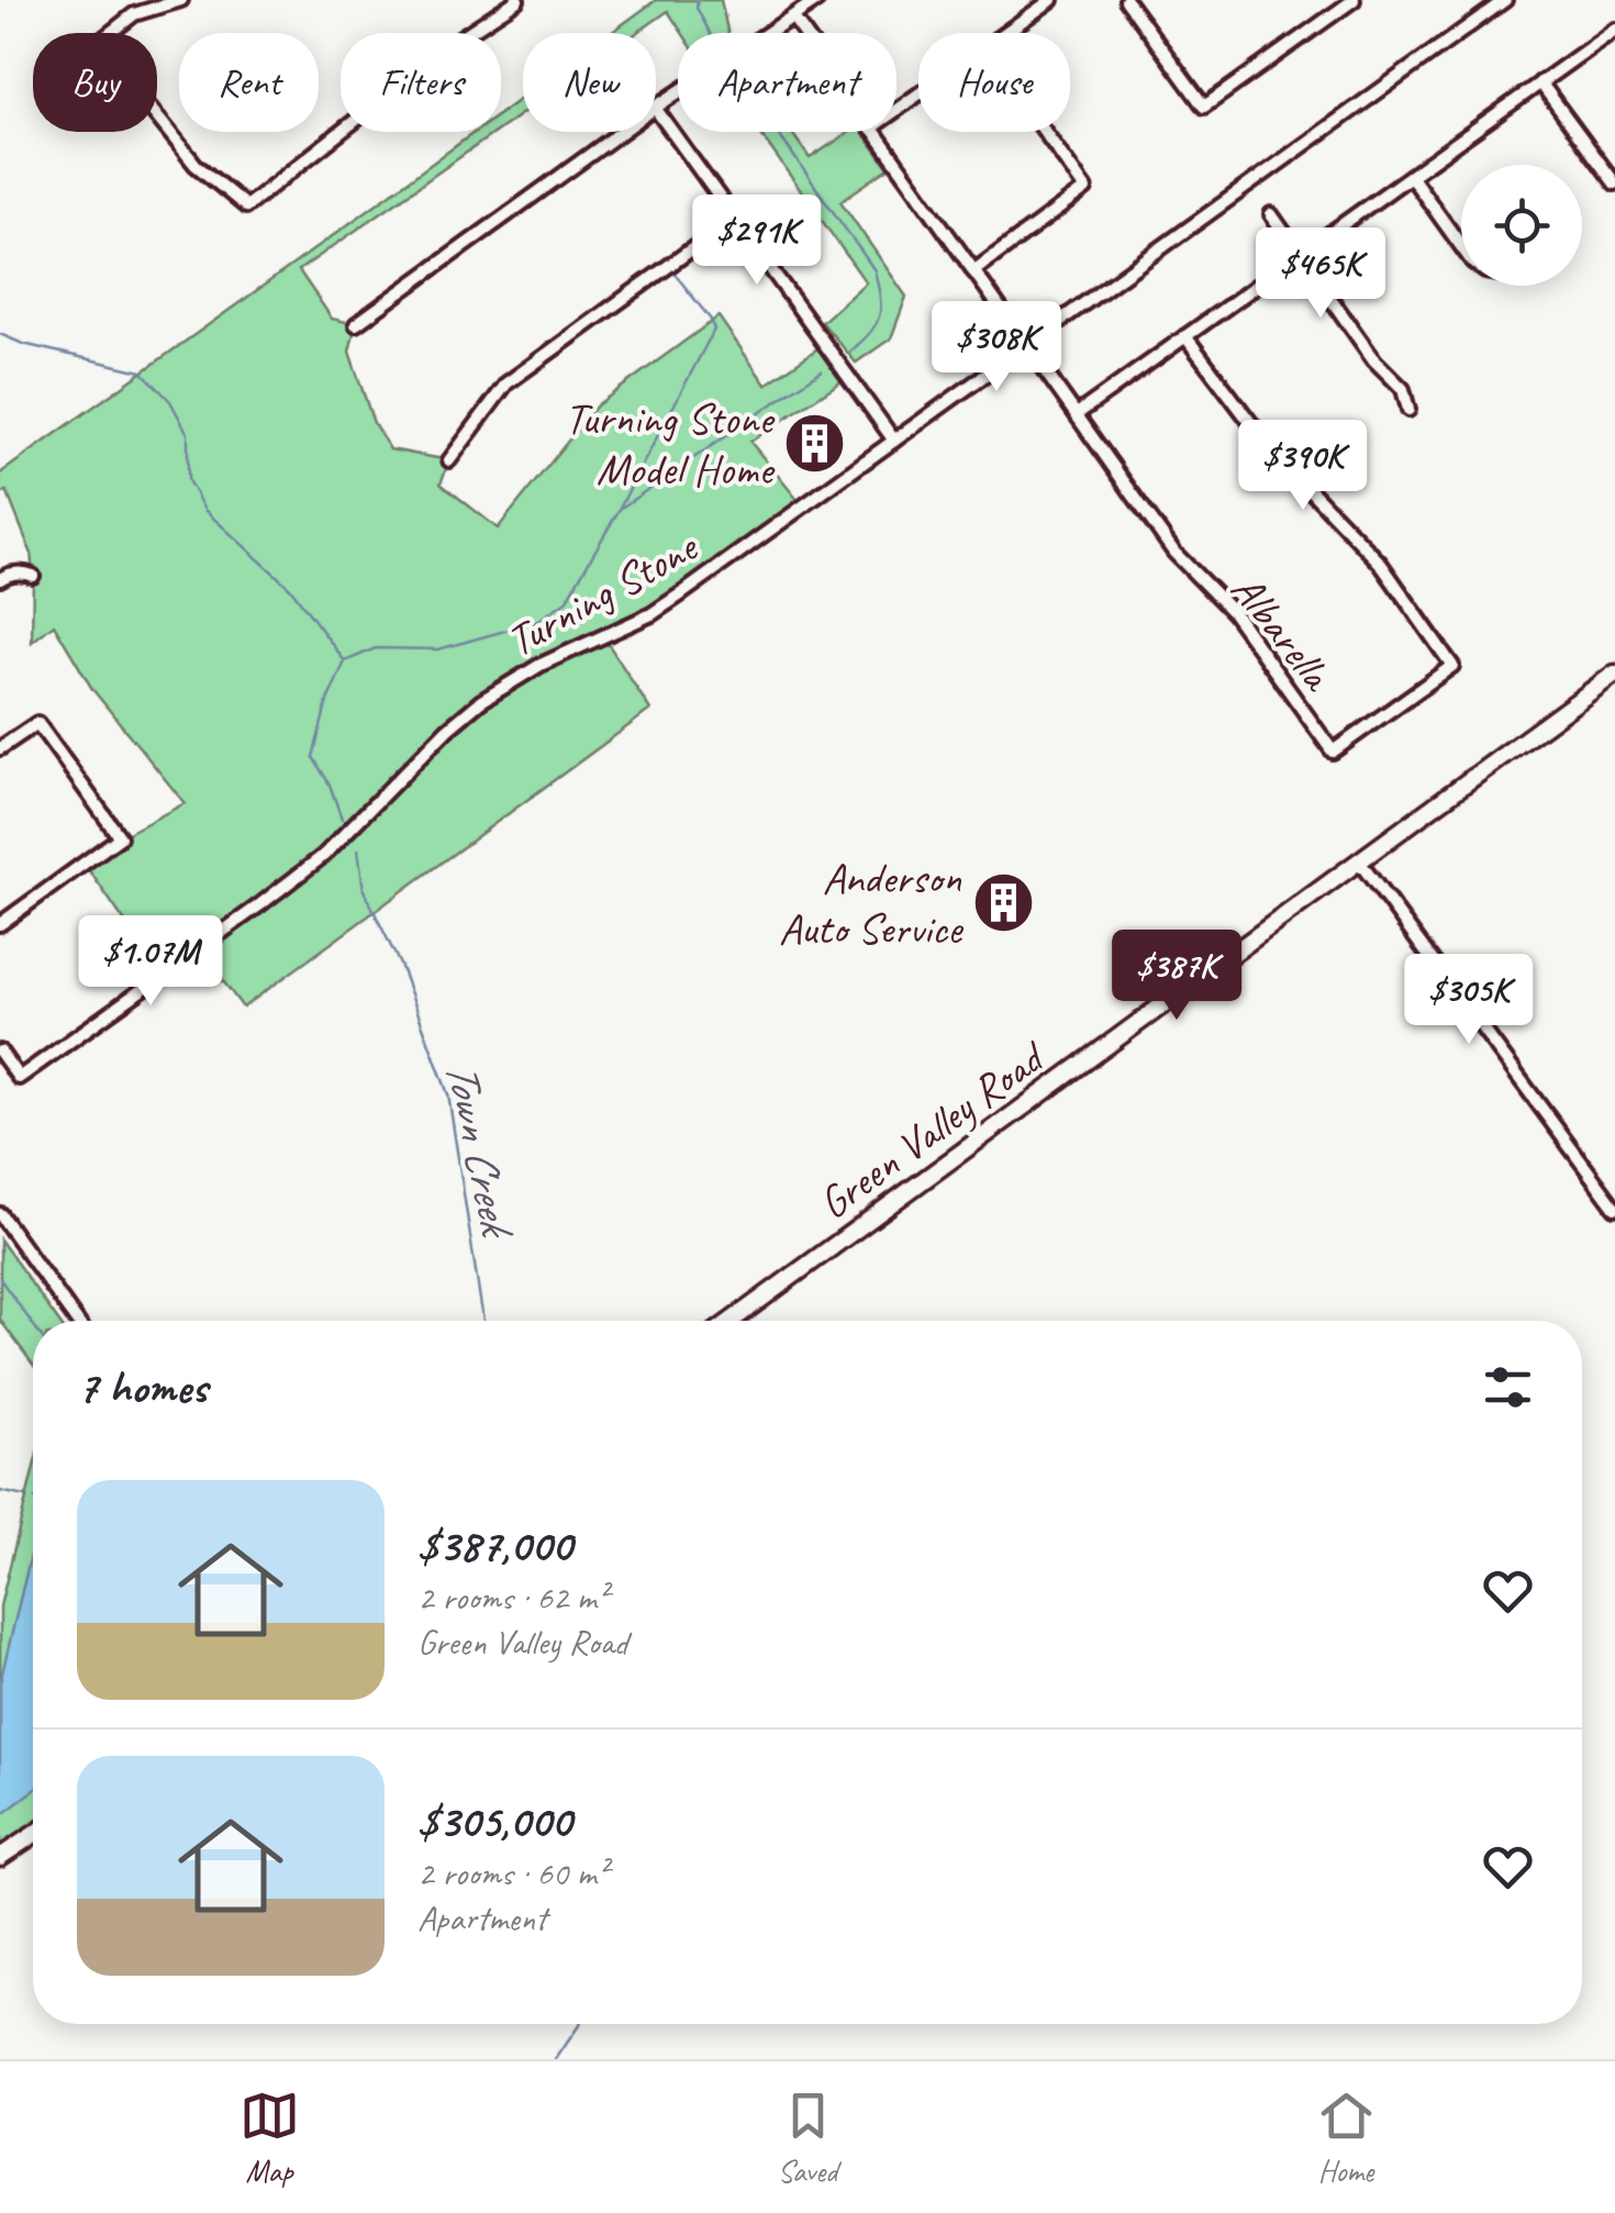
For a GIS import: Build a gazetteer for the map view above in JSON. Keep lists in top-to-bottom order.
{
  "streets": {
    "street": ["Turning Stone", "Albarella", "Green Valley Road"]
  },
  "crossings": [
    ["Turning Stone", "Albarella"]
  ],
  "water": ["Town Creek"],
  "places": {
    "building": ["Turning Stone Model Home", "Anderson Auto Service"]
  },
  "page": {
    "chip": [
      "Buy",
      "Rent",
      "Filters",
      "New",
      "Apartment",
      "House"
    ],
    "price": [
      "$291K",
      "$465K",
      "$308K",
      "$390K",
      "$1.07M",
      "$387K",
      "$305K"
    ],
    "heading": "7 homes",
    "list": [
      {
        "name": "$387,000",
        "note": "2 rooms · 62 m² · Green Valley Road"
      },
      {
        "name": "$305,000",
        "note": "2 rooms · 60 m² · Apartment"
      }
    ],
    "tabs": ["Map", "Saved", "Home"]
  }
}
